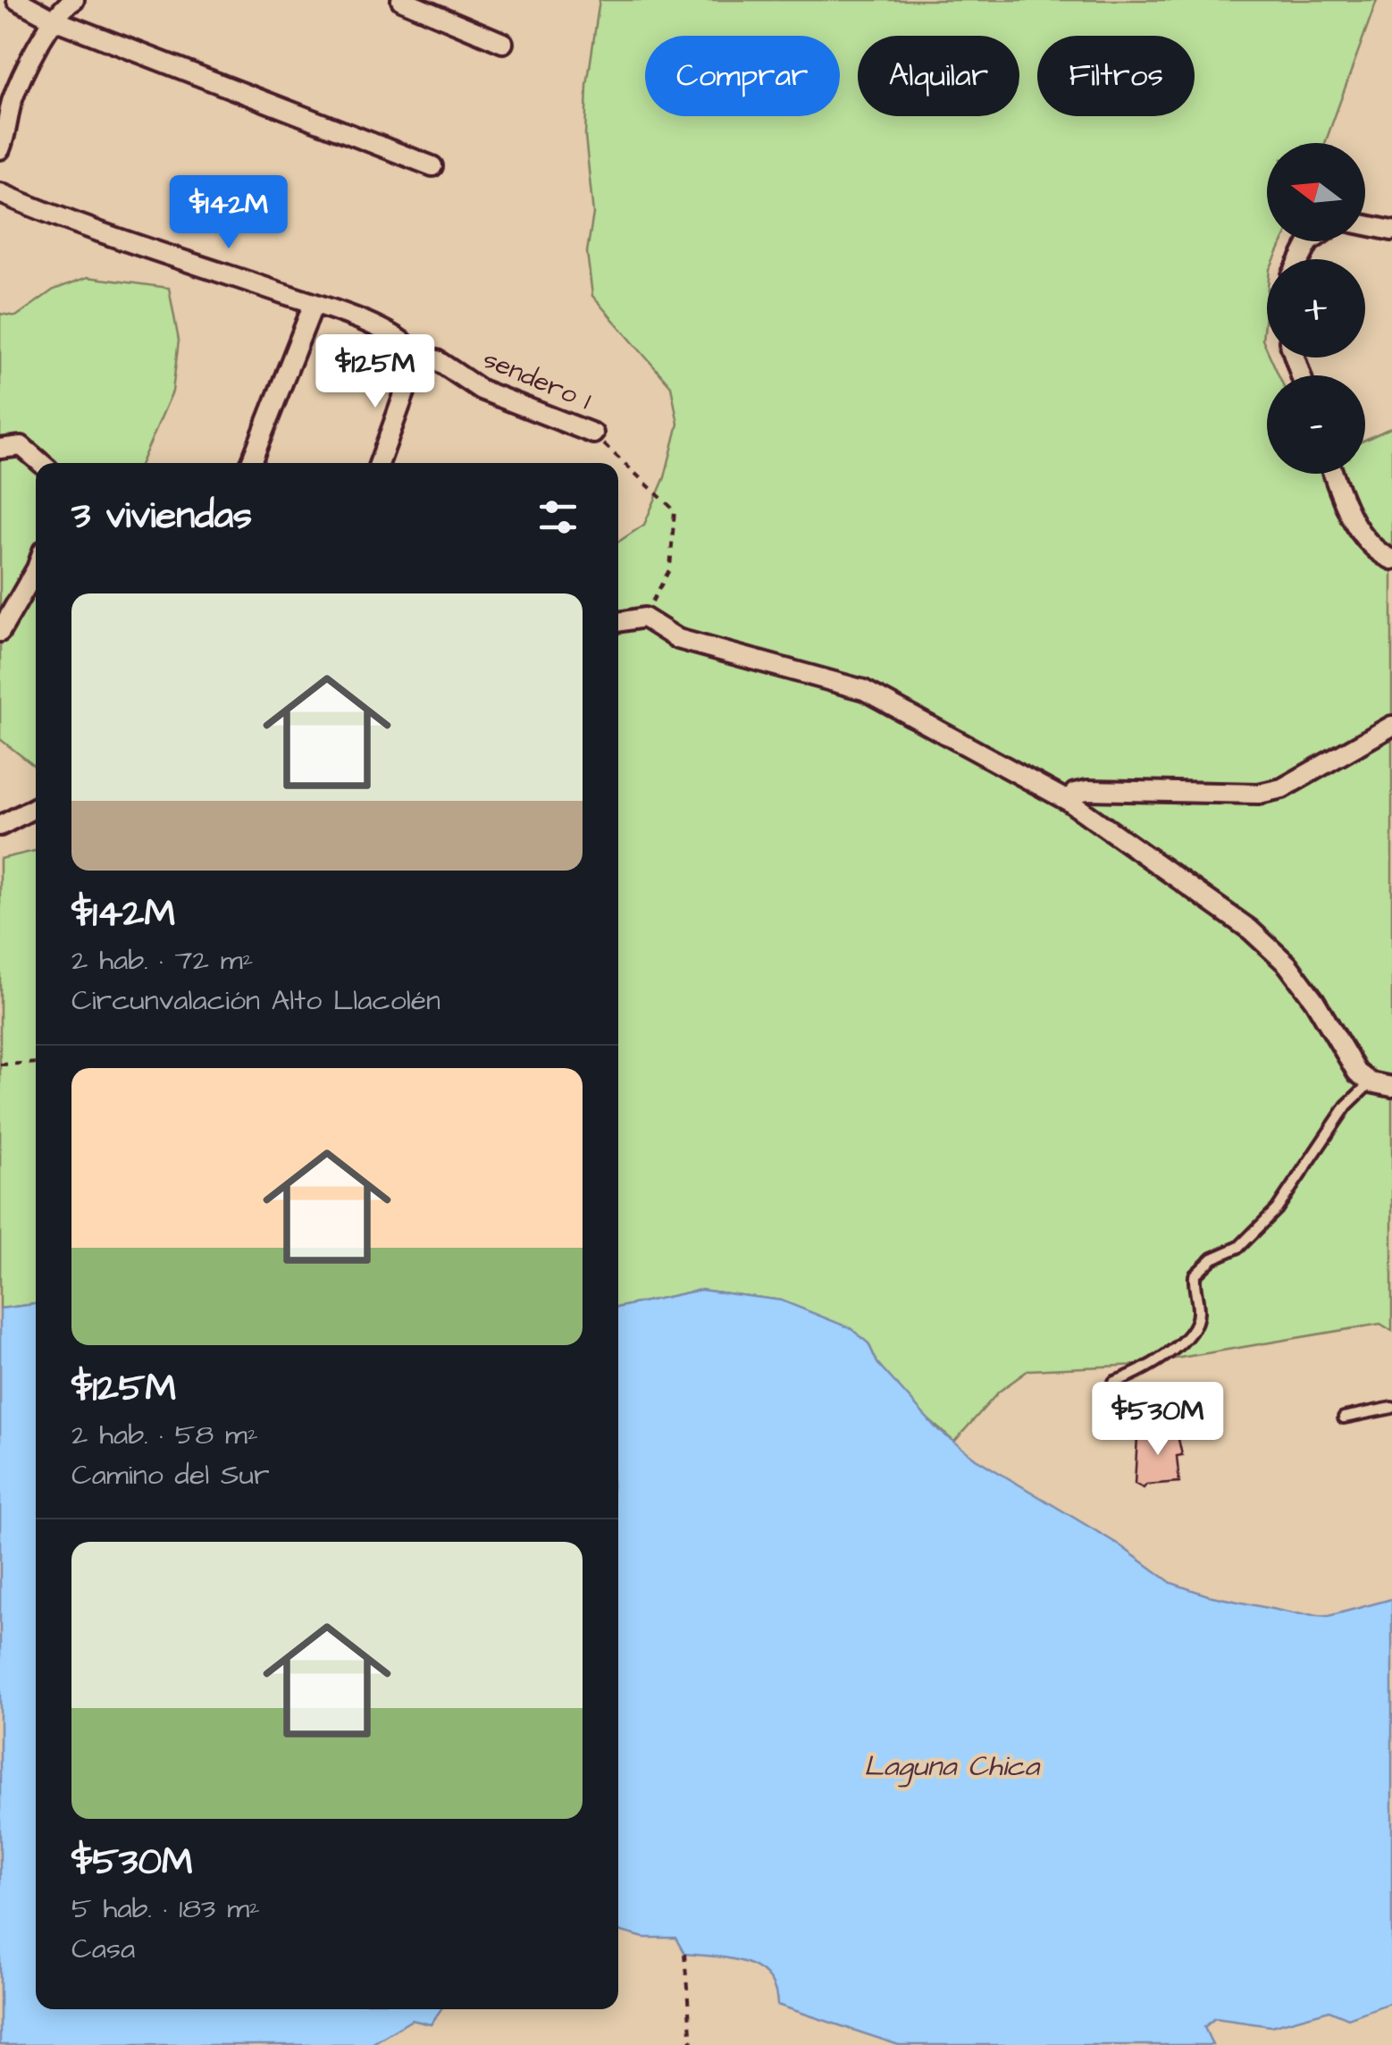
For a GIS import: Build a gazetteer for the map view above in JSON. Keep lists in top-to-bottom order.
{
  "streets": {
    "street": ["sendero 1"]
  },
  "water": ["Laguna Chica"],
  "north": "left",
  "page": {
    "chip": ["Comprar", "Alquilar", "Filtros"],
    "map_buttons": ["+", "−"],
    "price": ["$142M", "$125M", "$530M"],
    "heading": "3 viviendas",
    "list": [
      {
        "name": "$142M",
        "note": "2 hab. · 72 m² · Circunvalación Alto Llacolén"
      },
      {
        "name": "$125M",
        "note": "2 hab. · 58 m² · Camino del Sur"
      },
      {
        "name": "$530M",
        "note": "5 hab. · 183 m² · Casa"
      }
    ]
  }
}
